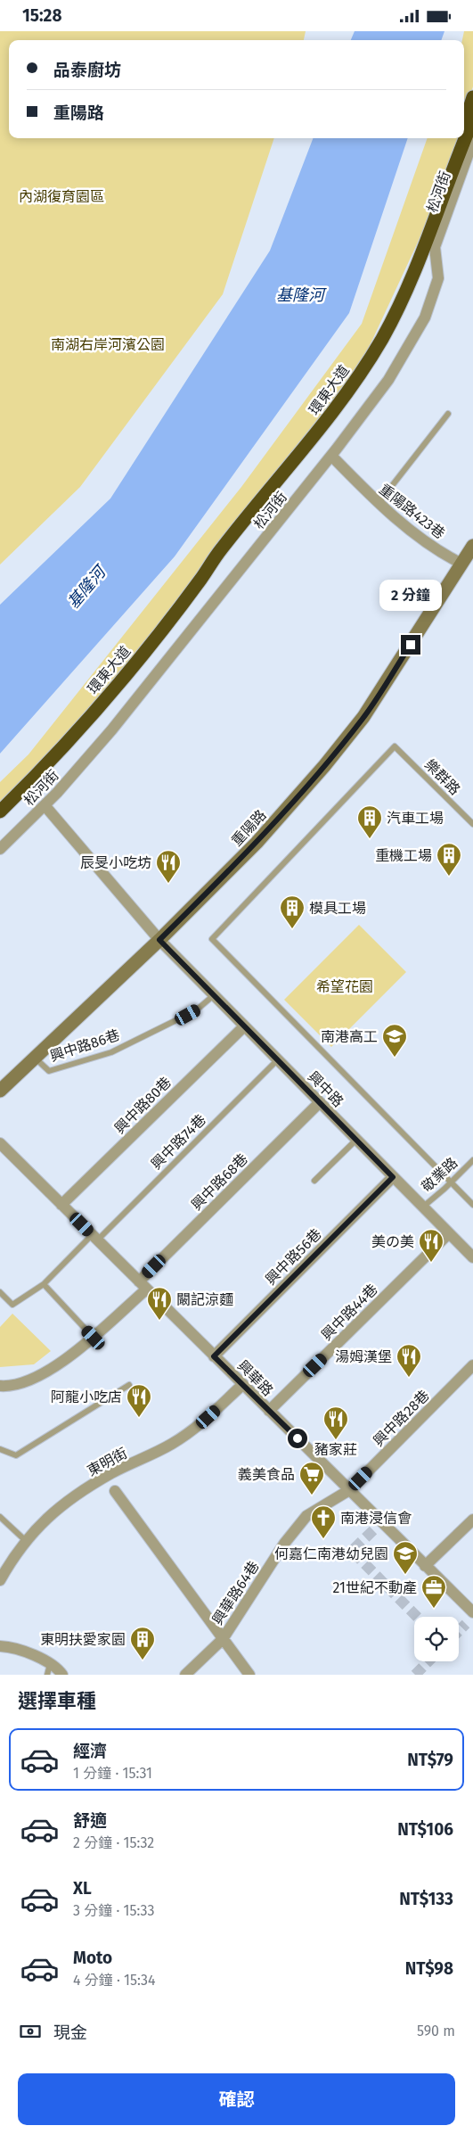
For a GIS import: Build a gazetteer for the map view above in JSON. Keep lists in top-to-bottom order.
{
  "streets": {
    "highway": ["環東大道"],
    "street": [
      "松河街",
      "重陽路423巷",
      "重陽路",
      "興中路",
      "興中路80巷",
      "興中路68巷",
      "興中路56巷",
      "興中路44巷",
      "興華路",
      "興中路28巷",
      "東明街",
      "興華路64巷"
    ],
    "lane": [
      "樂群路",
      "興中路86巷",
      "興中路74巷",
      "敬業路"
    ]
  },
  "crossings": [
    ["松河街", "重陽路423巷"],
    ["松河街", "興中路"],
    ["重陽路423巷", "重陽路"],
    ["樂群路", "敬業路"],
    ["重陽路", "興中路86巷"],
    ["重陽路", "興中路"],
    ["興中路86巷", "興中路"],
    ["興中路", "興中路80巷"],
    ["興中路", "興中路74巷"],
    ["興中路", "敬業路"],
    ["興中路", "興中路68巷"],
    ["興中路", "興中路56巷"],
    ["興中路", "興中路44巷"],
    ["興中路80巷", "興華路"],
    ["興中路74巷", "興華路"],
    ["興中路68巷", "興華路"],
    ["興中路56巷", "興華路"],
    ["興中路44巷", "興華路"],
    ["興華路", "興中路28巷"],
    ["興華路", "東明街"],
    ["興華路", "興華路64巷"],
    ["興中路28巷", "興華路64巷"]
  ],
  "water": ["基隆河"],
  "parks": ["內湖復育園區", "南湖右岸河濱公園", "希望花園"],
  "places": {
    "building": [
      "汽車工場",
      "重機工場",
      "模具工場",
      "東明扶愛家園"
    ],
    "restaurant": [
      "辰旻小吃坊",
      "美の美",
      "闞記涼麵",
      "湯姆漢堡",
      "阿龍小吃店",
      "豬家莊"
    ],
    "school or university": ["南港高工", "何嘉仁南港幼兒園"],
    "supermarket": ["義美食品"],
    "church": ["南港浸信會"],
    "office": ["21世紀不動產"]
  },
  "page": {
    "status": "15:28",
    "banner": ["品泰廚坊", "重陽路"],
    "bubble": "2 分鐘",
    "heading": "選擇車種",
    "list": [
      {
        "name": "經濟",
        "note": "1 分鐘 · 15:31",
        "value": "NT$79"
      },
      {
        "name": "舒適",
        "note": "2 分鐘 · 15:32",
        "value": "NT$106"
      },
      {
        "name": "XL",
        "note": "3 分鐘 · 15:33",
        "value": "NT$133"
      },
      {
        "name": "Moto",
        "note": "4 分鐘 · 15:34",
        "value": "NT$98"
      }
    ],
    "pay": ["現金", "590 m"],
    "buttons": "確認"
  }
}
